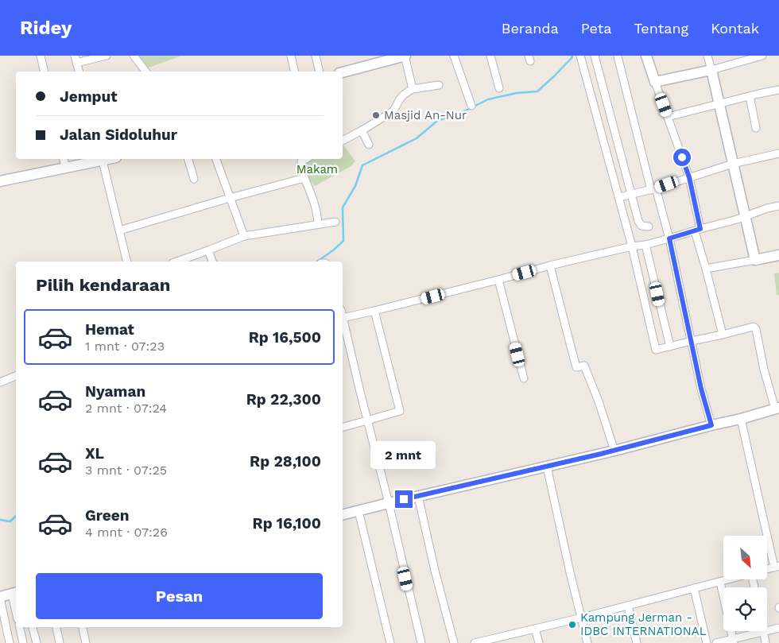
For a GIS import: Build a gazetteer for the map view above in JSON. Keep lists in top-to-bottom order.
{
  "parks": ["Makam"],
  "places": ["Masjid An-Nur", "Kampung Jerman - IDBC INTERNATIONAL"],
  "north": "bottom right",
  "page": {
    "header": "Ridey",
    "nav": [
      "Beranda",
      "Peta",
      "Tentang",
      "Kontak"
    ],
    "banner": ["Jemput", "Jalan Sidoluhur"],
    "heading": "Pilih kendaraan",
    "list": [
      {
        "name": "Hemat",
        "note": "1 mnt · 07:23",
        "value": "Rp 16,500"
      },
      {
        "name": "Nyaman",
        "note": "2 mnt · 07:24",
        "value": "Rp 22,300"
      },
      {
        "name": "XL",
        "note": "3 mnt · 07:25",
        "value": "Rp 28,100"
      },
      {
        "name": "Green",
        "note": "4 mnt · 07:26",
        "value": "Rp 16,100"
      }
    ],
    "bubble": "2 mnt",
    "buttons": "Pesan"
  }
}
